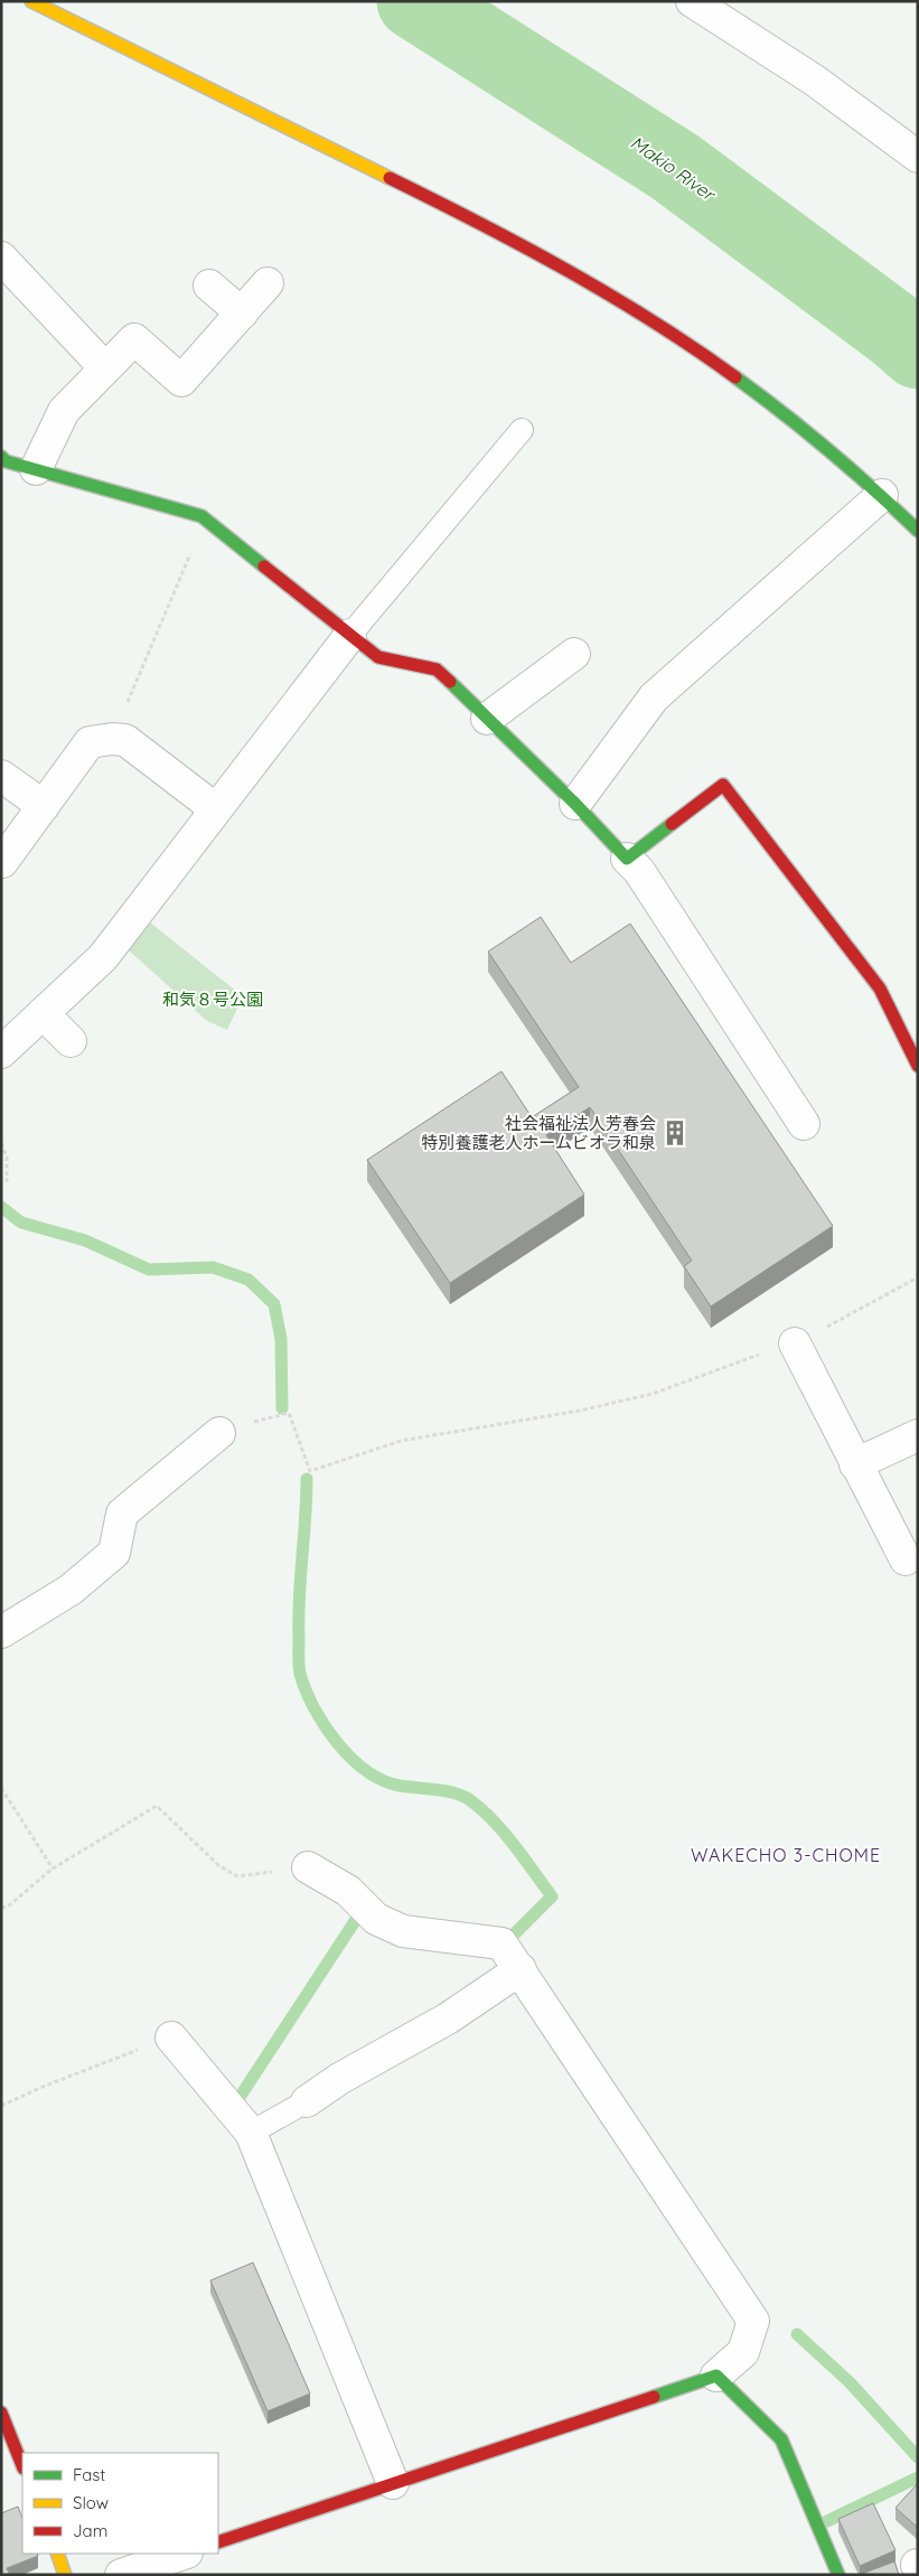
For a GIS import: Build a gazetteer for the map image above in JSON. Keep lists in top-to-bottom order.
{
  "districts": ["WAKECHO 3-CHOME"],
  "water": ["Makio River"],
  "parks": ["和気８号公園"],
  "places": {
    "building": ["社会福祉法人芳春会 特別養護老人ホームビオラ和泉"]
  },
  "legend": ["Fast", "Slow", "Jam"]
}
